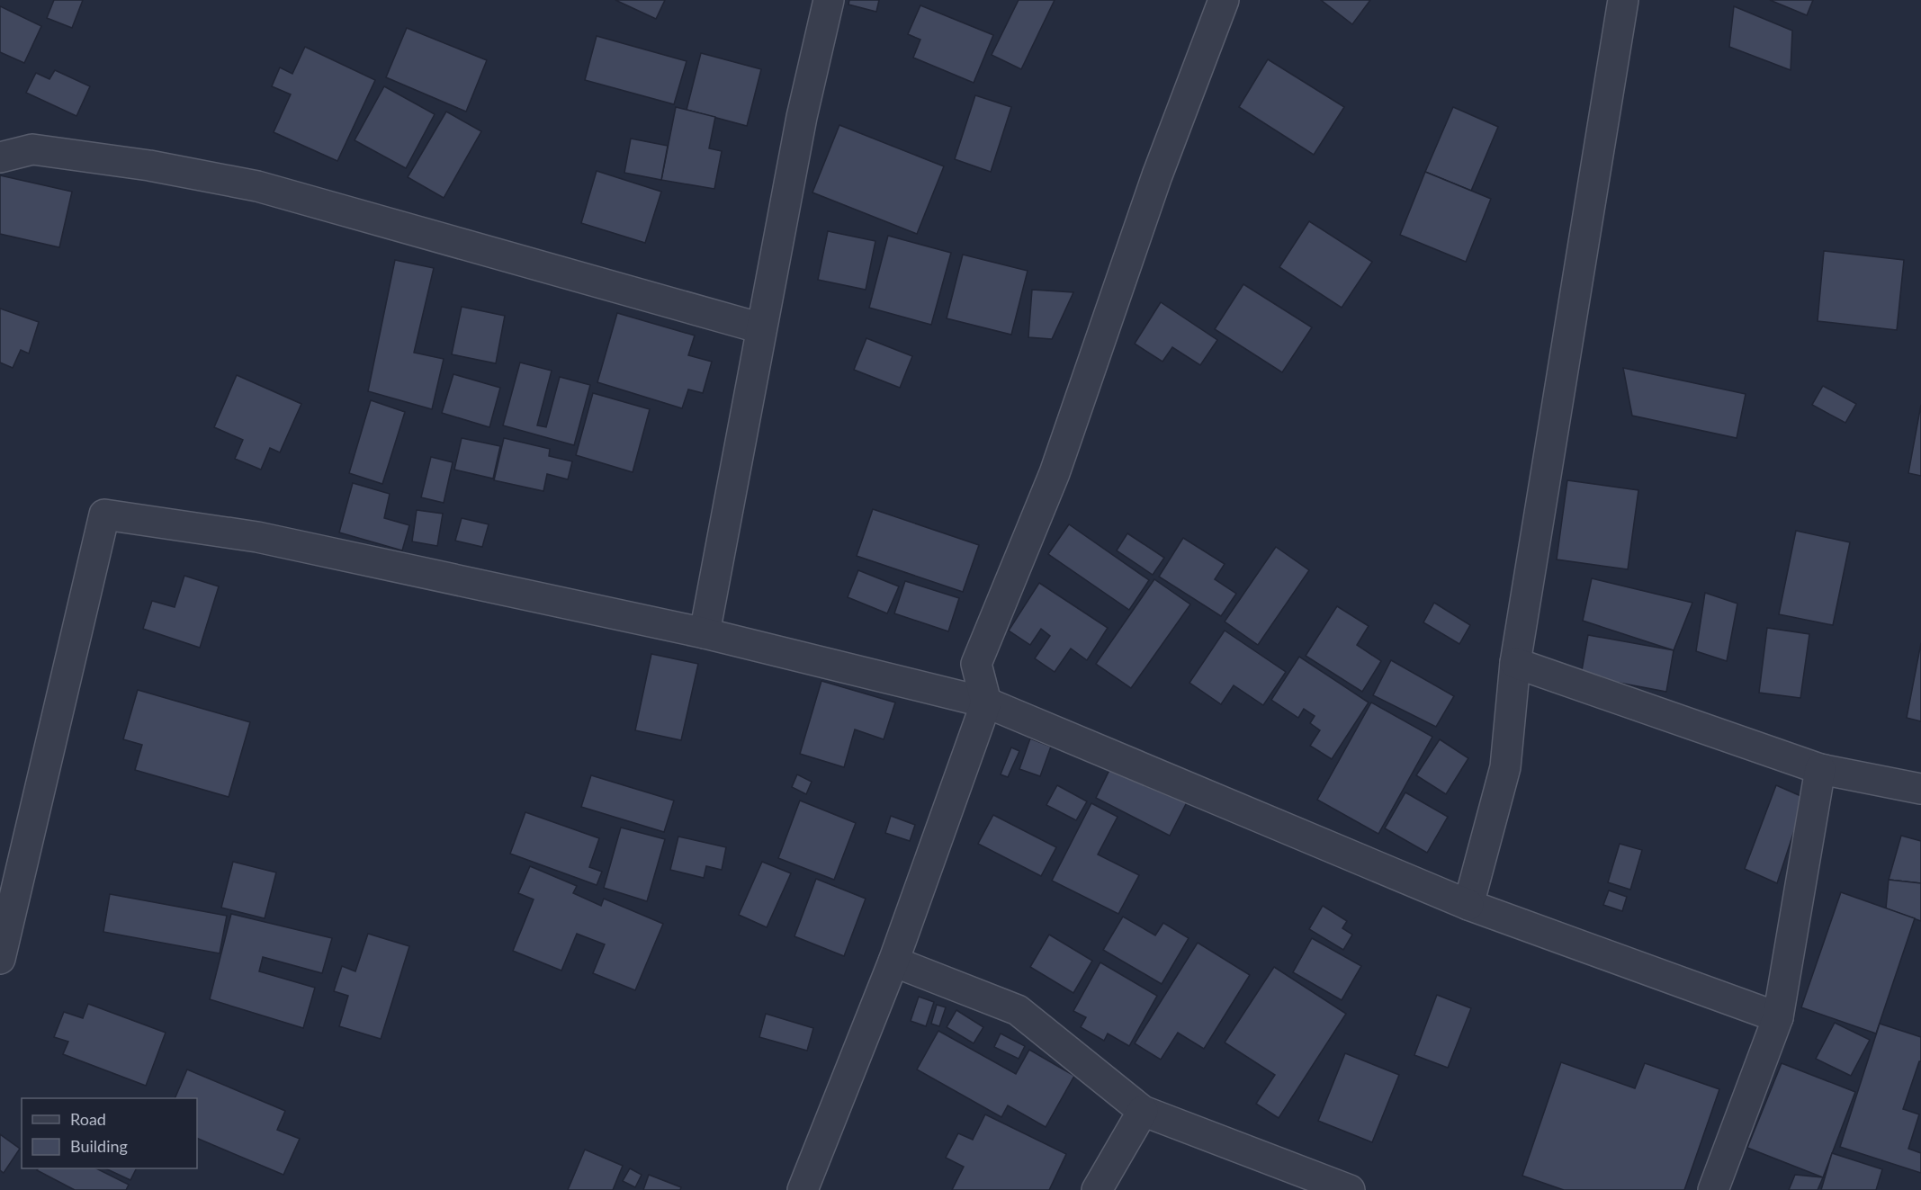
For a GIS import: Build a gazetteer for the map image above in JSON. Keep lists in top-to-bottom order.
{
  "legend": ["Road", "Building"]
}
